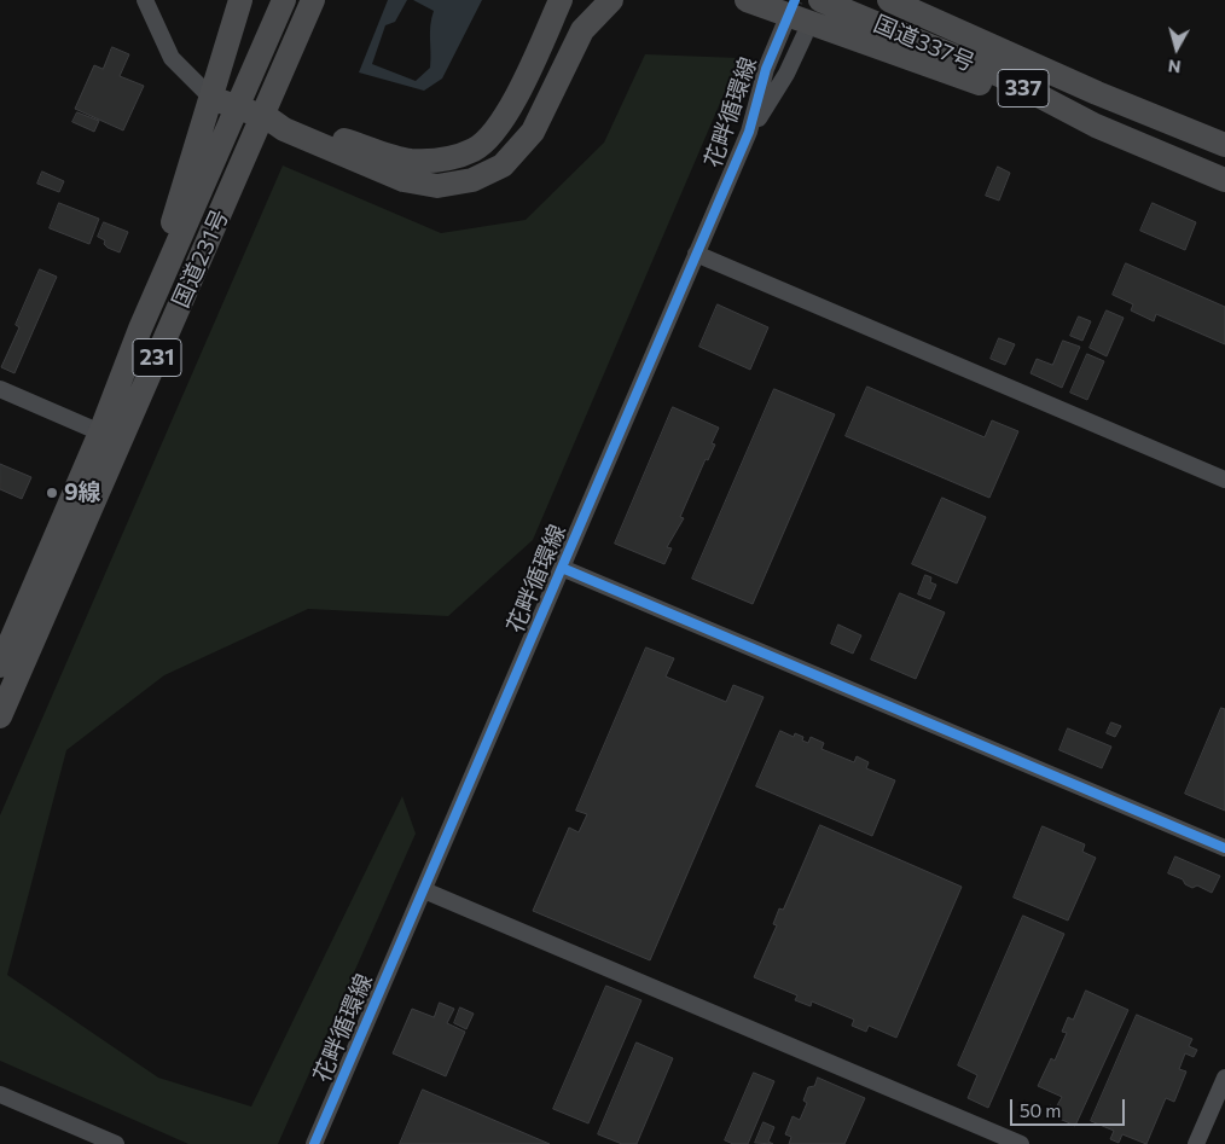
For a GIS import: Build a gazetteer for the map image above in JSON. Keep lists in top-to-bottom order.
{
  "streets": {
    "highway": [
      "国道337号",
      "337",
      "国道231号",
      "231"
    ],
    "street": ["花畔循環線"]
  },
  "places": ["9線"],
  "scale_bar": "50 m",
  "north": "bottom"
}
